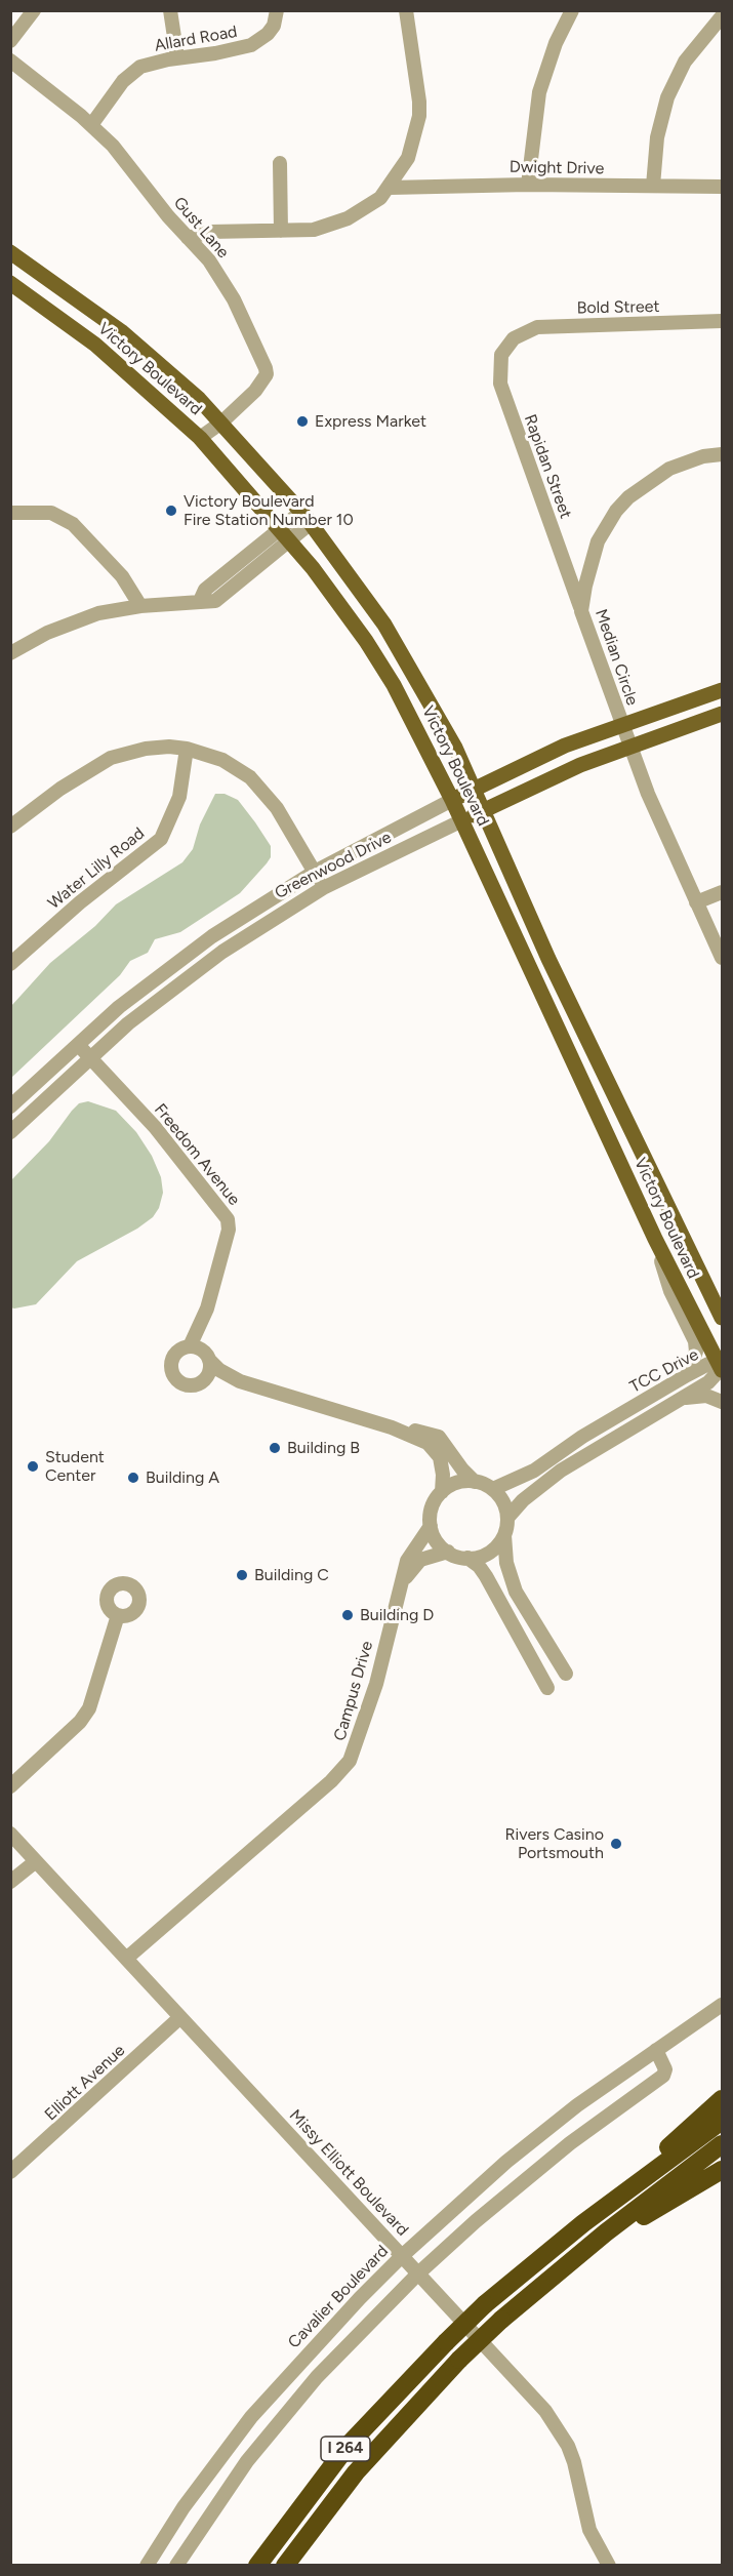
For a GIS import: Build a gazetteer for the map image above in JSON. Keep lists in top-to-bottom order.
{
  "streets": {
    "highway": ["I 264"],
    "main road": ["Victory Boulevard", "Greenwood Drive"],
    "street": [
      "Allard Road",
      "Dwight Drive",
      "Gust Lane",
      "Bold Street",
      "Rapidan Street",
      "Median Circle",
      "Water Lilly Road",
      "Freedom Avenue",
      "TCC Drive",
      "Campus Drive",
      "Elliott Avenue",
      "Missy Elliott Boulevard",
      "Cavalier Boulevard"
    ]
  },
  "crossings": [
    ["Allard Road", "Gust Lane"],
    ["Gust Lane", "Victory Boulevard"],
    ["Bold Street", "Rapidan Street"],
    ["Victory Boulevard", "Greenwood Drive"],
    ["Victory Boulevard", "TCC Drive"],
    ["Rapidan Street", "Median Circle"],
    ["Median Circle", "Greenwood Drive"],
    ["Greenwood Drive", "Freedom Avenue"],
    ["Freedom Avenue", "TCC Drive"],
    ["Freedom Avenue", "Campus Drive"],
    ["TCC Drive", "Campus Drive"],
    ["Campus Drive", "Missy Elliott Boulevard"],
    ["Elliott Avenue", "Missy Elliott Boulevard"],
    ["Missy Elliott Boulevard", "Cavalier Boulevard"]
  ],
  "places": [
    "Express Market",
    "Victory Boulevard Fire Station Number 10",
    "Building B",
    "Student Center",
    "Building A",
    "Building C",
    "Building D",
    "Rivers Casino Portsmouth"
  ]
}
